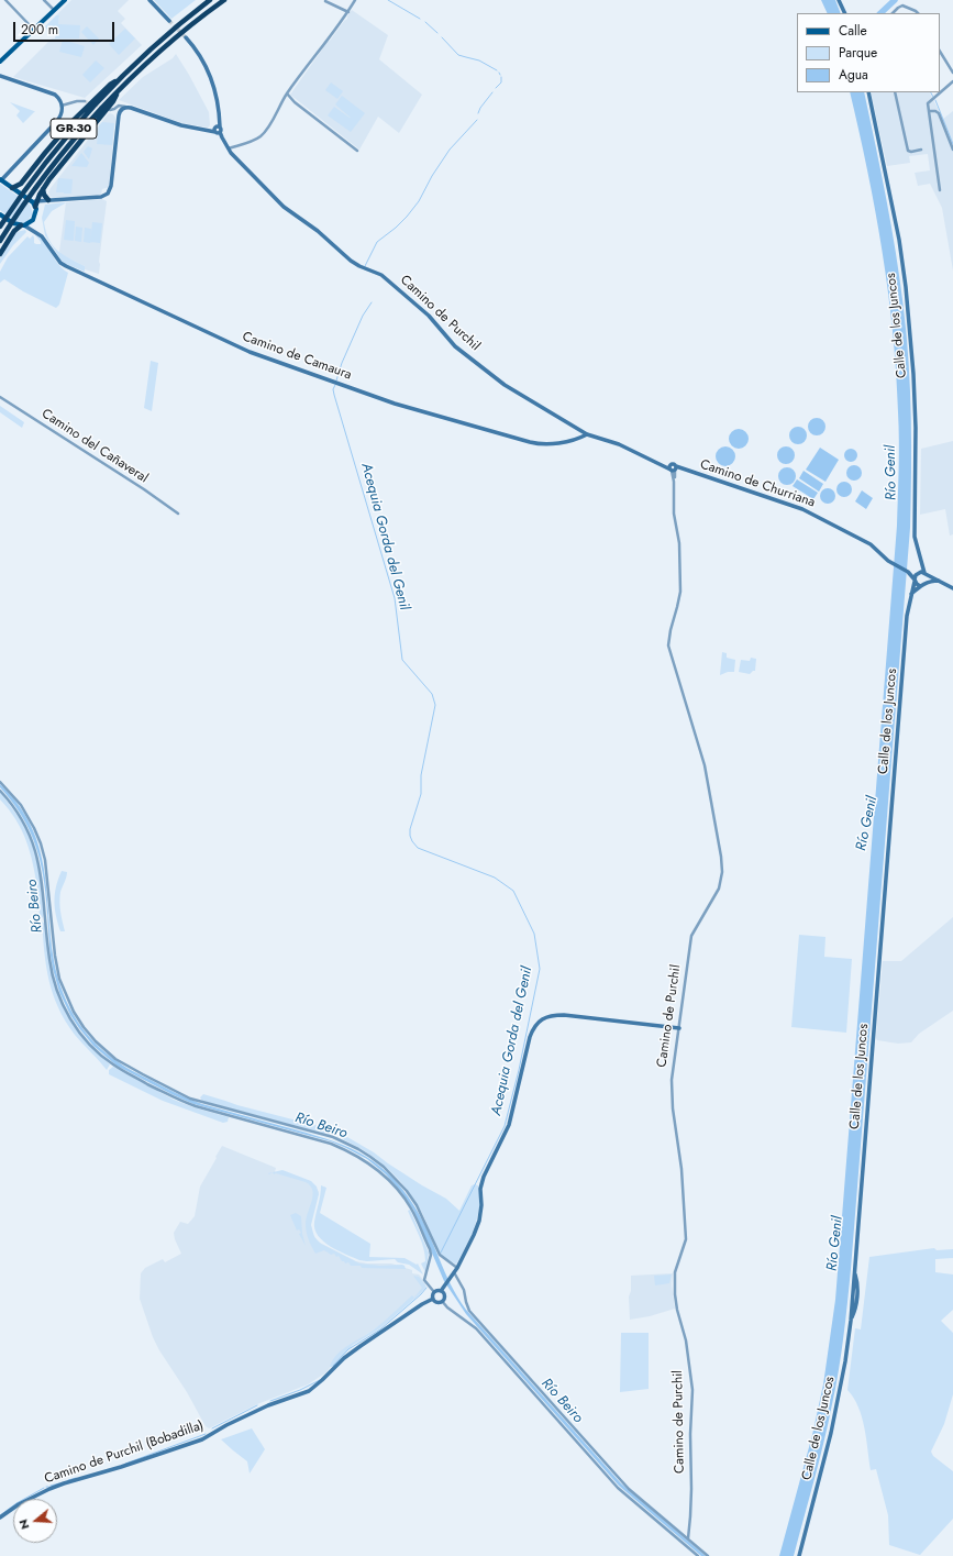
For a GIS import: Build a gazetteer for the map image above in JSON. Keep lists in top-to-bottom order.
{
  "streets": {
    "highway": ["GR-30"],
    "street": [
      "Camino de Purchil",
      "Calle de los Juncos",
      "Camino de Camaura",
      "Camino del Cañaveral",
      "Camino de Churriana",
      "Camino de Purchil (Bobadilla)"
    ]
  },
  "crossings": [
    ["Camino de Purchil", "Camino de Camaura"],
    ["Camino de Purchil", "Camino de Churriana"],
    ["Calle de los Juncos", "Camino de Churriana"]
  ],
  "water": ["Río Genil", "Acequia Gorda del Genil", "Río Beiro"],
  "legend": ["Calle", "Parque", "Agua"],
  "scale_bar": "200 m",
  "north": "left"
}
